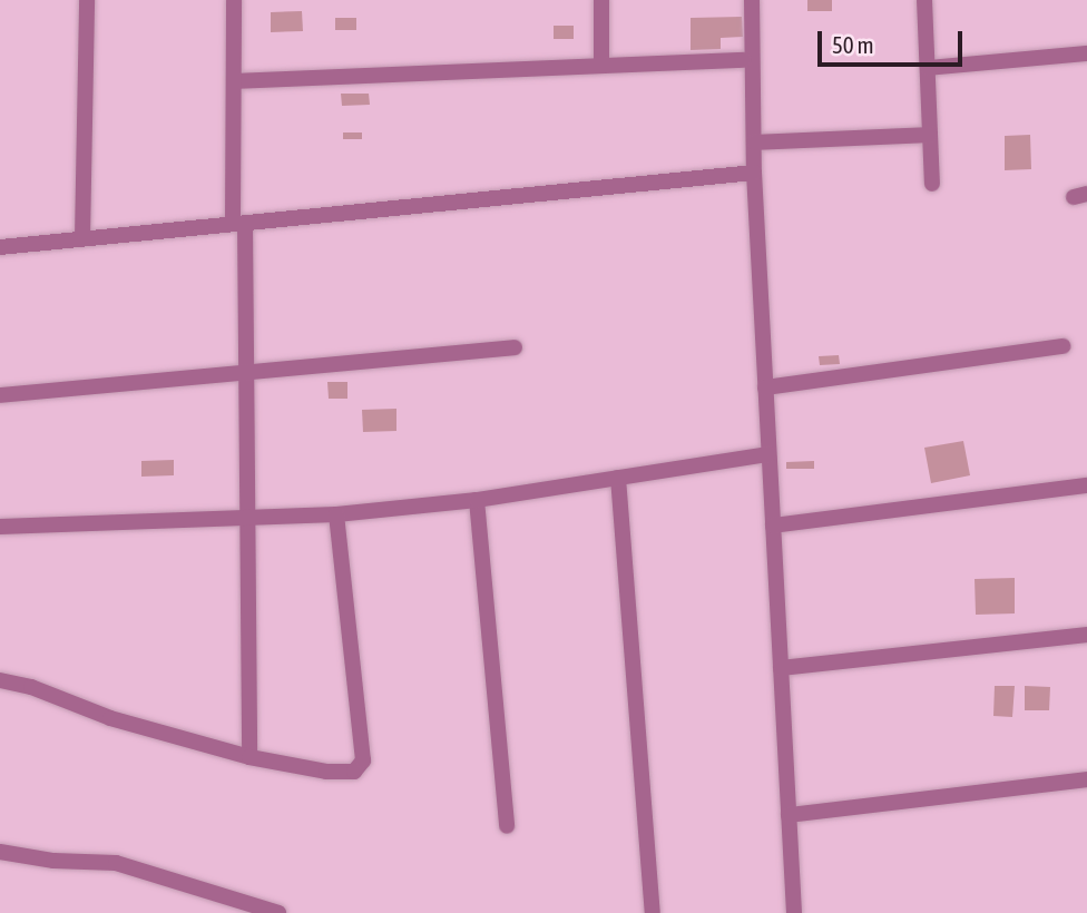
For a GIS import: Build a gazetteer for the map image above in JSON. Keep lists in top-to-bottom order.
{
  "scale_bar": "50 m"
}
